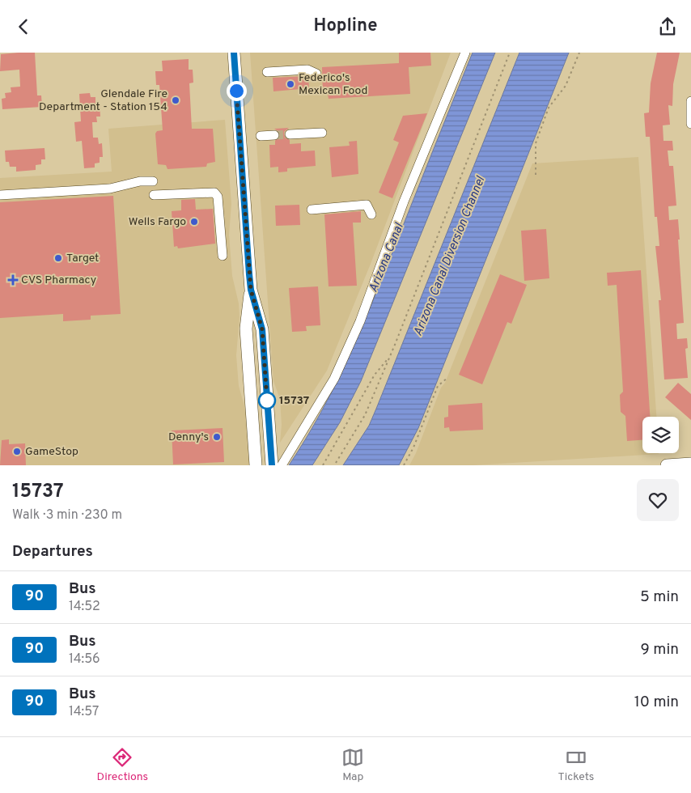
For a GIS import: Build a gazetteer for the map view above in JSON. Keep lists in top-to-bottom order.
{
  "water": ["Arizona Canal Diversion Channel", "Arizona Canal"],
  "places": {
    "other": [
      "Federico's Mexican Food",
      "Glendale Fire Department - Station 154",
      "Wells Fargo",
      "Target",
      "15737",
      "Denny's",
      "GameStop"
    ],
    "health": ["CVS Pharmacy"]
  },
  "lines": ["bus line 90"],
  "page": {
    "header": "Hopline",
    "heading": [
      ["15737", "Walk · 3 min · 230 m"],
      "Departures"
    ],
    "list": [
      {
        "mark": "90",
        "name": "Bus",
        "note": "14:52",
        "value": "5 min"
      },
      {
        "mark": "90",
        "name": "Bus",
        "note": "14:56",
        "value": "9 min"
      },
      {
        "mark": "90",
        "name": "Bus",
        "note": "14:57",
        "value": "10 min"
      }
    ],
    "tabs": ["Directions", "Map", "Tickets"]
  }
}
